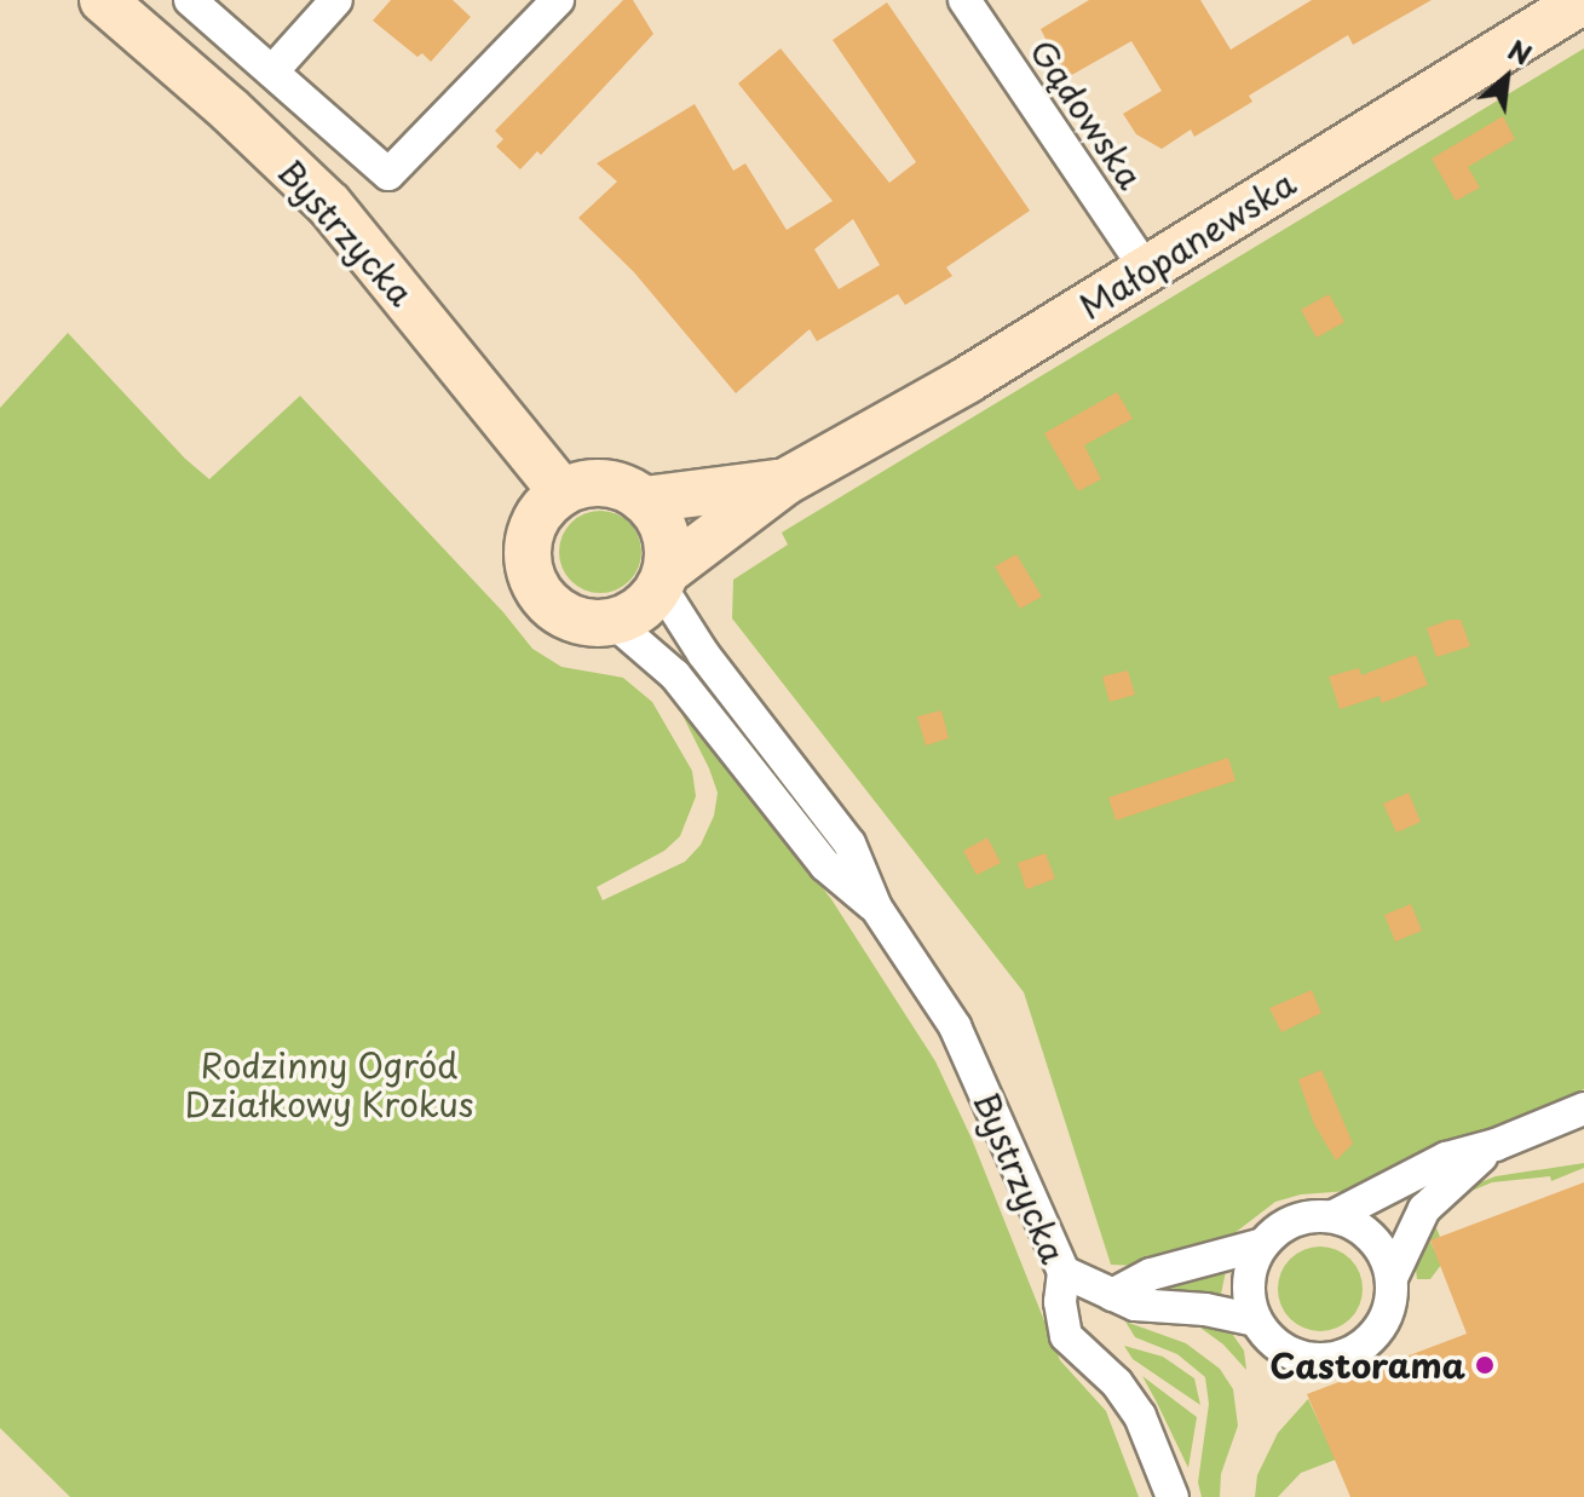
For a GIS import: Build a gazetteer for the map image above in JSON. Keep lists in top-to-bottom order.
{
  "streets": {
    "street": ["Gądowska", "Bystrzycka", "Małopanewska"]
  },
  "crossings": [
    ["Gądowska", "Małopanewska"],
    ["Bystrzycka", "Małopanewska"]
  ],
  "parks": ["Rodzinny Ogród Działkowy Krokus"],
  "places": ["Castorama"],
  "north": "top right"
}
